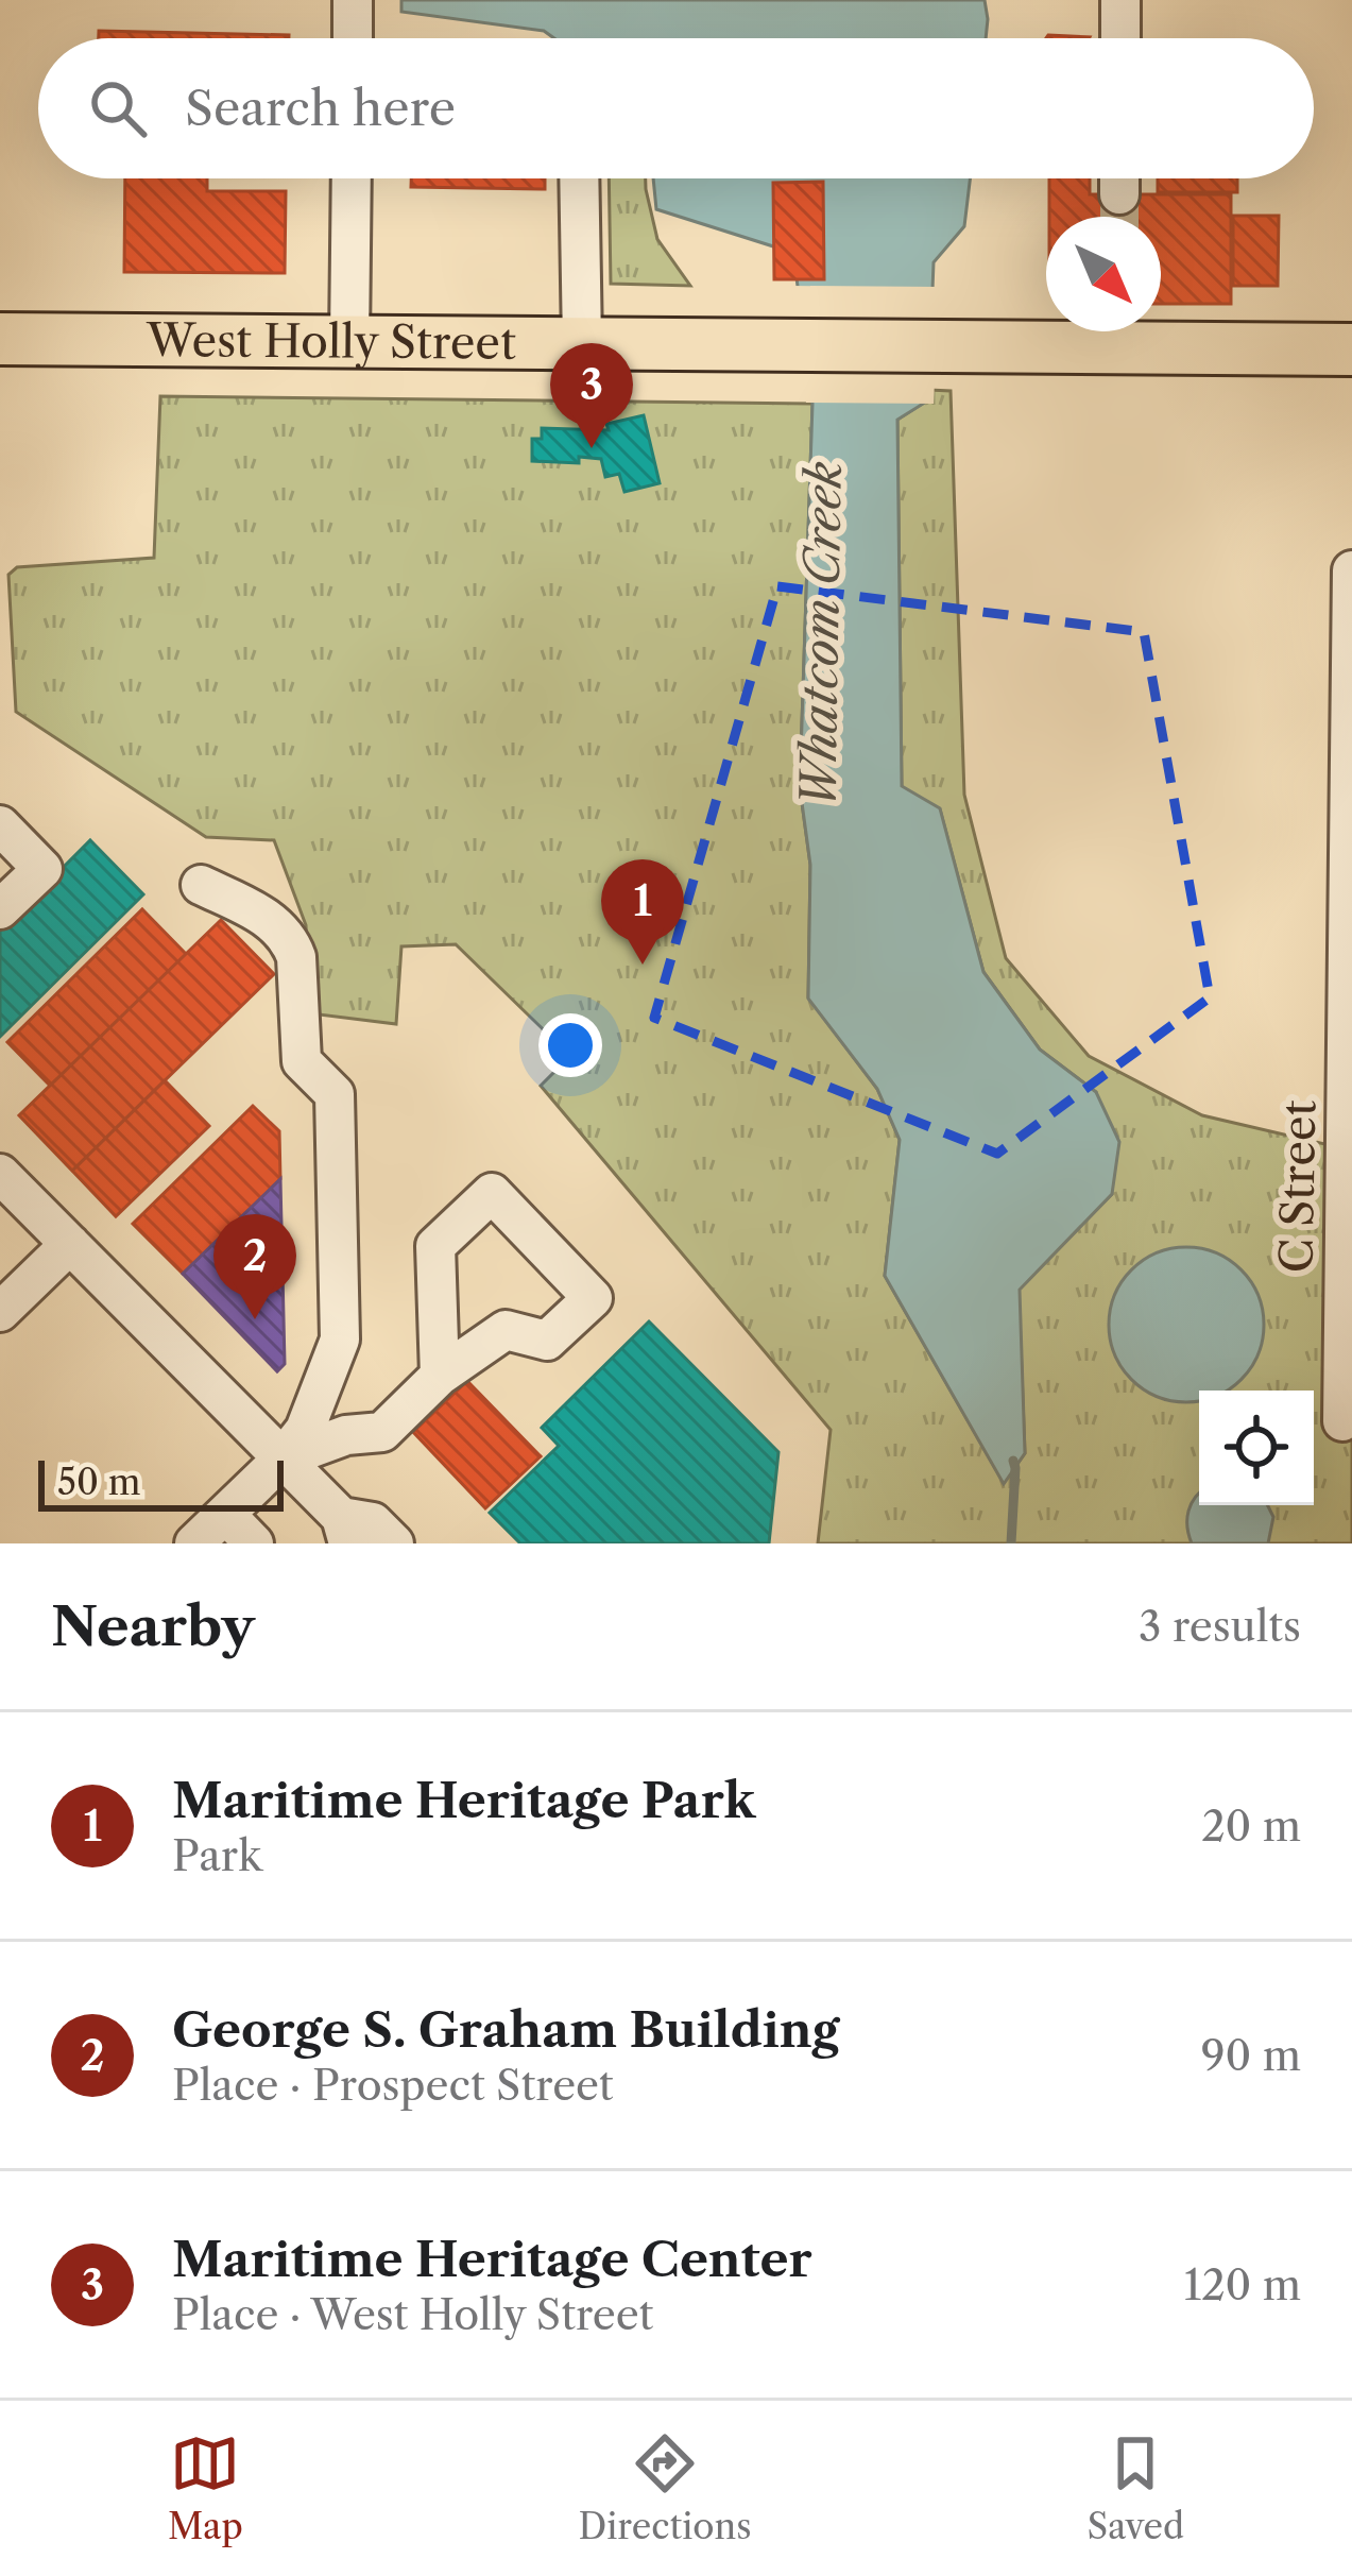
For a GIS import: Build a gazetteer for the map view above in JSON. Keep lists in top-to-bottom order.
{
  "streets": {
    "main road": ["West Holly Street"],
    "street": ["C Street"]
  },
  "water": ["Whatcom Creek"],
  "scale_bar": "50 m",
  "north": "bottom right",
  "page": {
    "search": "Search here",
    "pins": ["3", "1", "2"],
    "scale": "50 m",
    "heading": ["Nearby", "3 results"],
    "list": [
      {
        "mark": "1",
        "name": "Maritime Heritage Park",
        "note": "Park",
        "value": "20 m"
      },
      {
        "mark": "2",
        "name": "George S. Graham Building",
        "note": "Place · Prospect Street",
        "value": "90 m"
      },
      {
        "mark": "3",
        "name": "Maritime Heritage Center",
        "note": "Place · West Holly Street",
        "value": "120 m"
      }
    ],
    "nav": ["Map", "Directions", "Saved"]
  }
}
